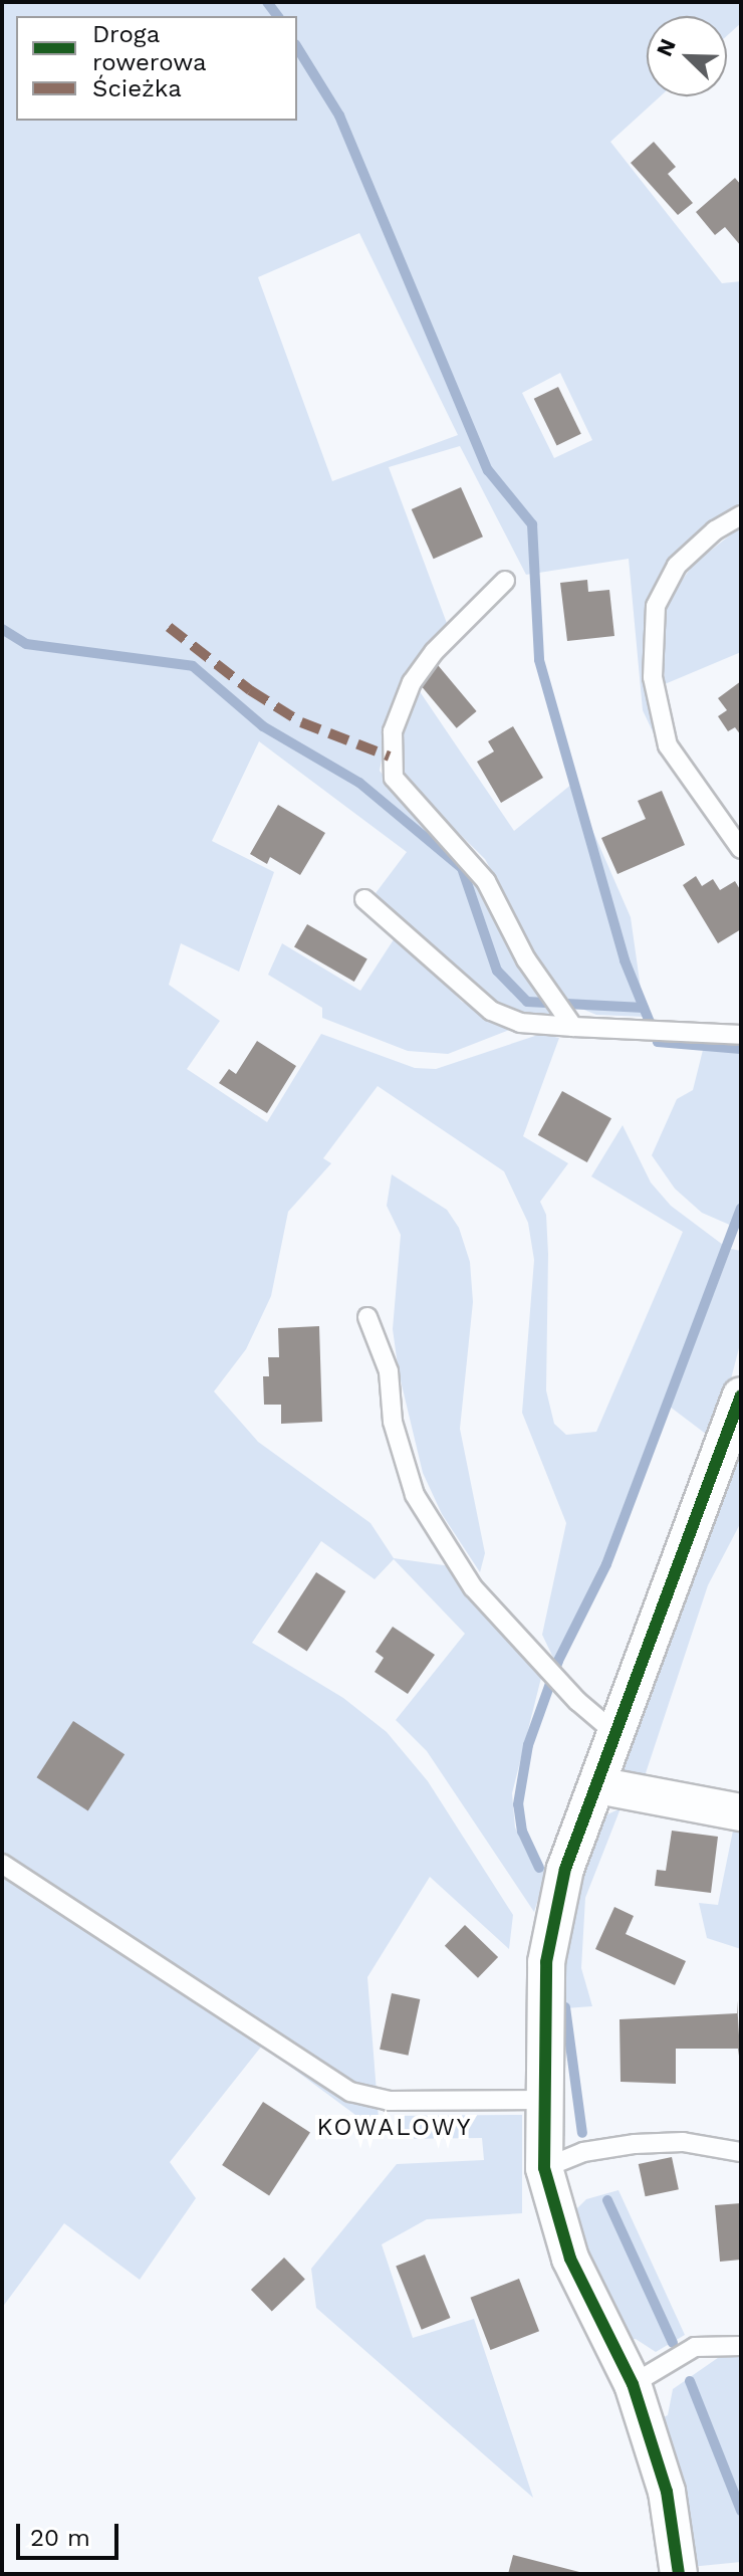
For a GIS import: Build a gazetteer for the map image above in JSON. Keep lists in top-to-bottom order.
{
  "districts": ["KOWALOWY"],
  "legend": ["Droga rowerowa", "Ścieżka"],
  "scale_bar": "20 m",
  "north": "top left"
}
